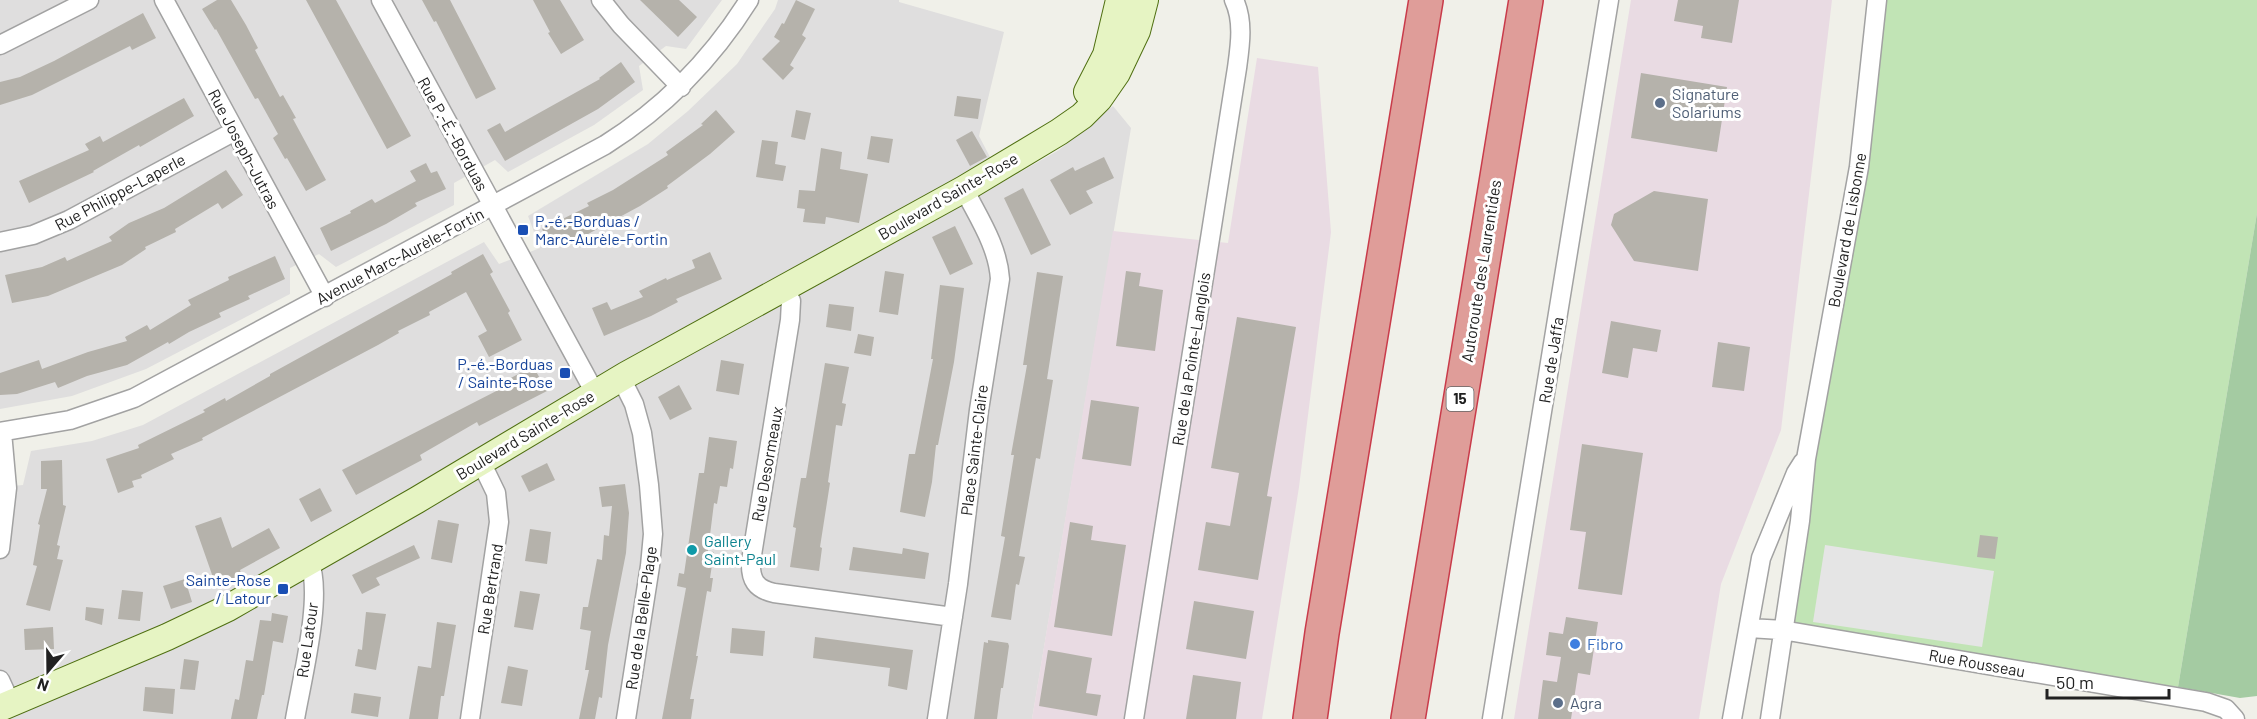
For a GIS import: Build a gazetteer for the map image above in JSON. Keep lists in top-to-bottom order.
{
  "streets": {
    "highway": ["Autoroute des Laurentides", "15"],
    "street": [
      "Rue P.-É.-Borduas",
      "Rue Joseph-Jutras",
      "Rue Philippe-Laperle",
      "Boulevard Sainte-Rose",
      "Boulevard de Lisbonne",
      "Avenue Marc-Aurèle-Fortin",
      "Rue de la Pointe-Langlois",
      "Rue de Jaffa",
      "Place Sainte-Claire",
      "Rue Desormeaux",
      "Rue Bertrand",
      "Rue de la Belle-Plage",
      "Rue Latour",
      "Rue Rousseau"
    ]
  },
  "crossings": [
    ["Rue P.-É.-Borduas", "Boulevard Sainte-Rose"],
    ["Rue P.-É.-Borduas", "Avenue Marc-Aurèle-Fortin"],
    ["Rue Joseph-Jutras", "Rue Philippe-Laperle"],
    ["Rue Joseph-Jutras", "Avenue Marc-Aurèle-Fortin"],
    ["Boulevard Sainte-Rose", "Place Sainte-Claire"],
    ["Boulevard Sainte-Rose", "Rue Desormeaux"],
    ["Boulevard Sainte-Rose", "Rue Bertrand"],
    ["Boulevard Sainte-Rose", "Rue de la Belle-Plage"],
    ["Boulevard Sainte-Rose", "Rue Latour"],
    ["Boulevard de Lisbonne", "Rue Rousseau"],
    ["Place Sainte-Claire", "Rue Desormeaux"]
  ],
  "places": {
    "other": [
      "Signature Solariums",
      "Gallery Saint-Paul",
      "Fibro",
      "Agra"
    ],
    "transit": ["P.-é.-Borduas / Marc-Aurèle-Fortin", "P.-é.-Borduas / Sainte-Rose", "Sainte-Rose / Latour"]
  },
  "scale_bar": "50 m",
  "north": "bottom"
}
